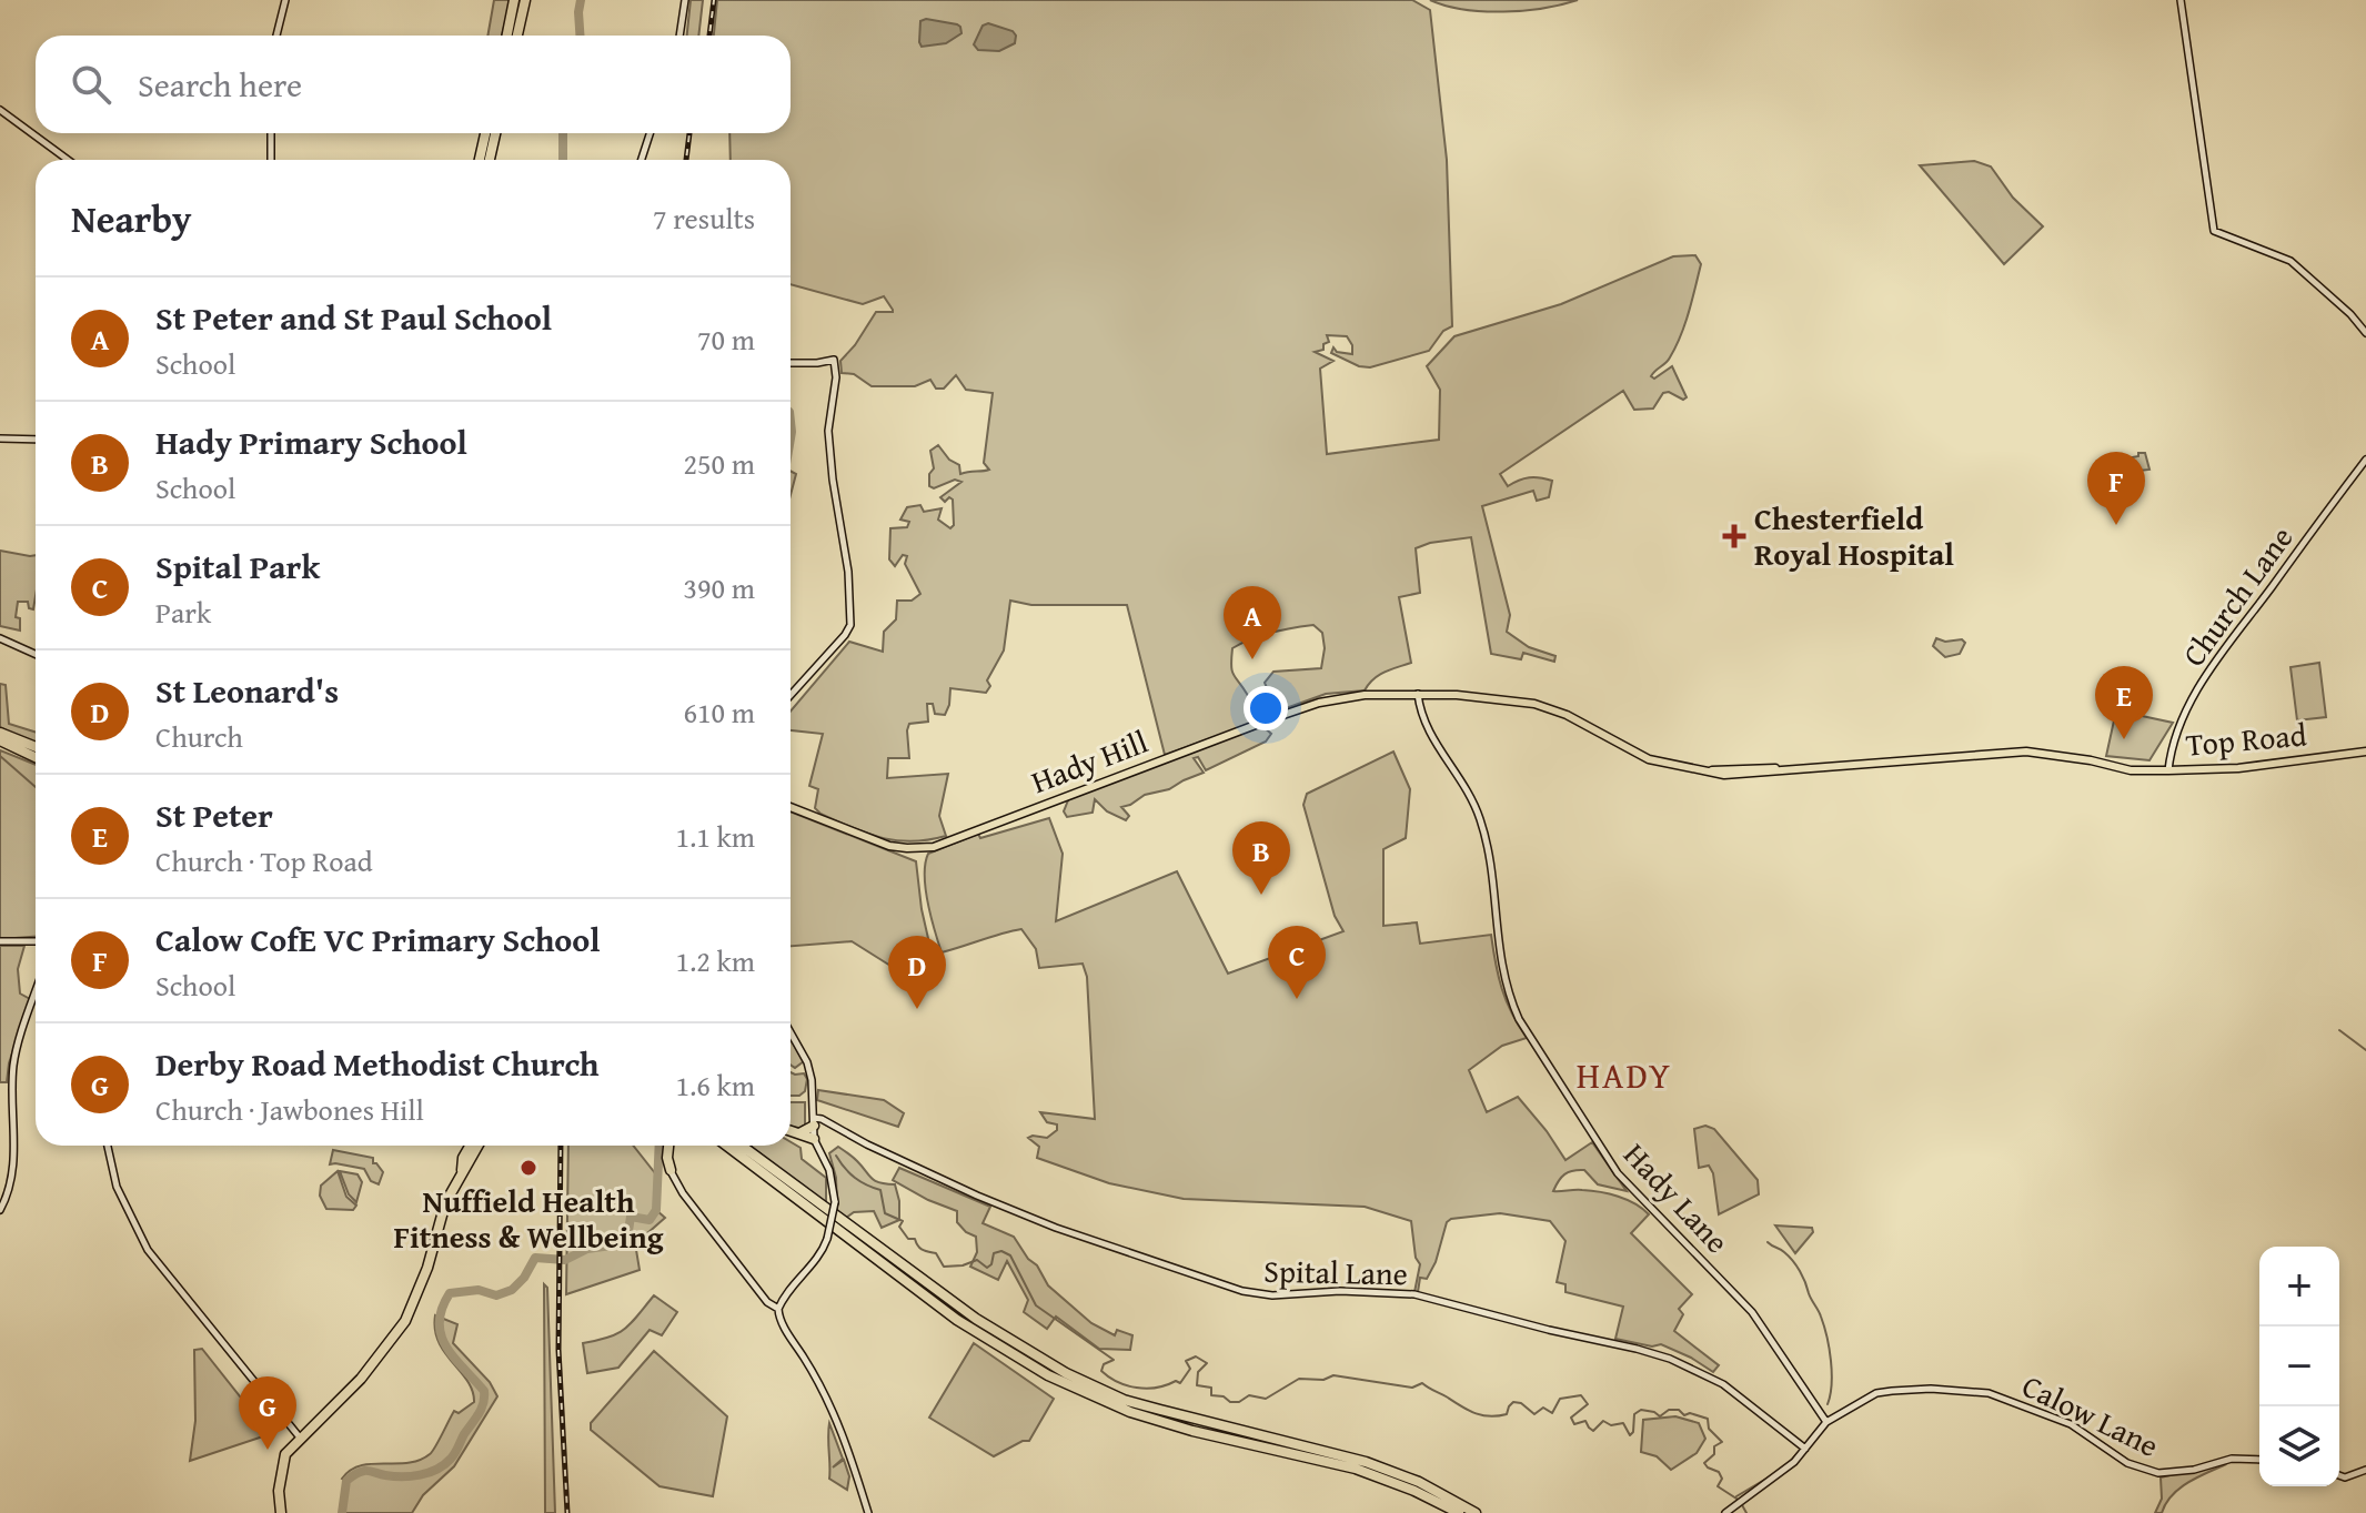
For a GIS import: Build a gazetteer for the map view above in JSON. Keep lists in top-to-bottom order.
{
  "streets": {
    "main road": ["Top Road", "Hady Hill"],
    "street": [
      "Church Lane",
      "Hady Lane",
      "Spital Lane",
      "Calow Lane"
    ]
  },
  "crossings": [
    ["Church Lane", "Top Road"],
    ["Top Road", "Hady Hill"],
    ["Hady Hill", "Hady Lane"],
    ["Hady Lane", "Calow Lane"],
    ["Spital Lane", "Calow Lane"]
  ],
  "districts": ["HADY"],
  "places": {
    "health": ["Chesterfield Royal Hospital"],
    "other": ["Nuffield Health Fitness & Wellbeing"]
  },
  "page": {
    "search": "Search here",
    "heading": ["Nearby", "7 results"],
    "list": [
      {
        "mark": "A",
        "name": "St Peter and St Paul School",
        "note": "School",
        "value": "70 m"
      },
      {
        "mark": "B",
        "name": "Hady Primary School",
        "note": "School",
        "value": "250 m"
      },
      {
        "mark": "C",
        "name": "Spital Park",
        "note": "Park",
        "value": "390 m"
      },
      {
        "mark": "D",
        "name": "St Leonard's",
        "note": "Church",
        "value": "610 m"
      },
      {
        "mark": "E",
        "name": "St Peter",
        "note": "Church · Top Road",
        "value": "1.1 km"
      },
      {
        "mark": "F",
        "name": "Calow CofE VC Primary School",
        "note": "School",
        "value": "1.2 km"
      },
      {
        "mark": "G",
        "name": "Derby Road Methodist Church",
        "note": "Church · Jawbones Hill",
        "value": "1.6 km"
      }
    ],
    "pins": [
      "F",
      "A",
      "E",
      "B",
      "C",
      "D",
      "G"
    ],
    "map_buttons": ["+", "−"]
  }
}
